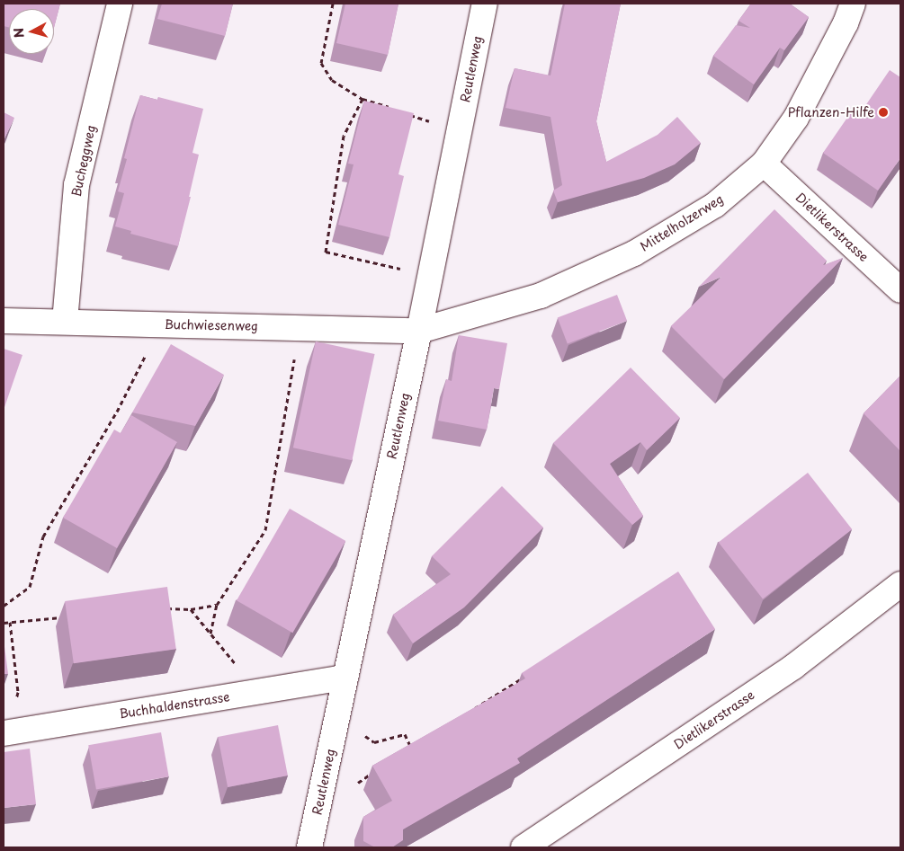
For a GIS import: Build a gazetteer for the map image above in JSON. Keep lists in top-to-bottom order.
{
  "streets": {
    "street": [
      "Reutlenweg",
      "Bucheggweg",
      "Mittelholzerweg",
      "Dietlikerstrasse",
      "Buchwiesenweg",
      "Buchhaldenstrasse"
    ]
  },
  "crossings": [
    ["Reutlenweg", "Mittelholzerweg"],
    ["Reutlenweg", "Buchwiesenweg"],
    ["Reutlenweg", "Buchhaldenstrasse"],
    ["Bucheggweg", "Buchwiesenweg"],
    ["Mittelholzerweg", "Dietlikerstrasse"],
    ["Mittelholzerweg", "Buchwiesenweg"]
  ],
  "places": ["Pflanzen-Hilfe"],
  "north": "left"
}
